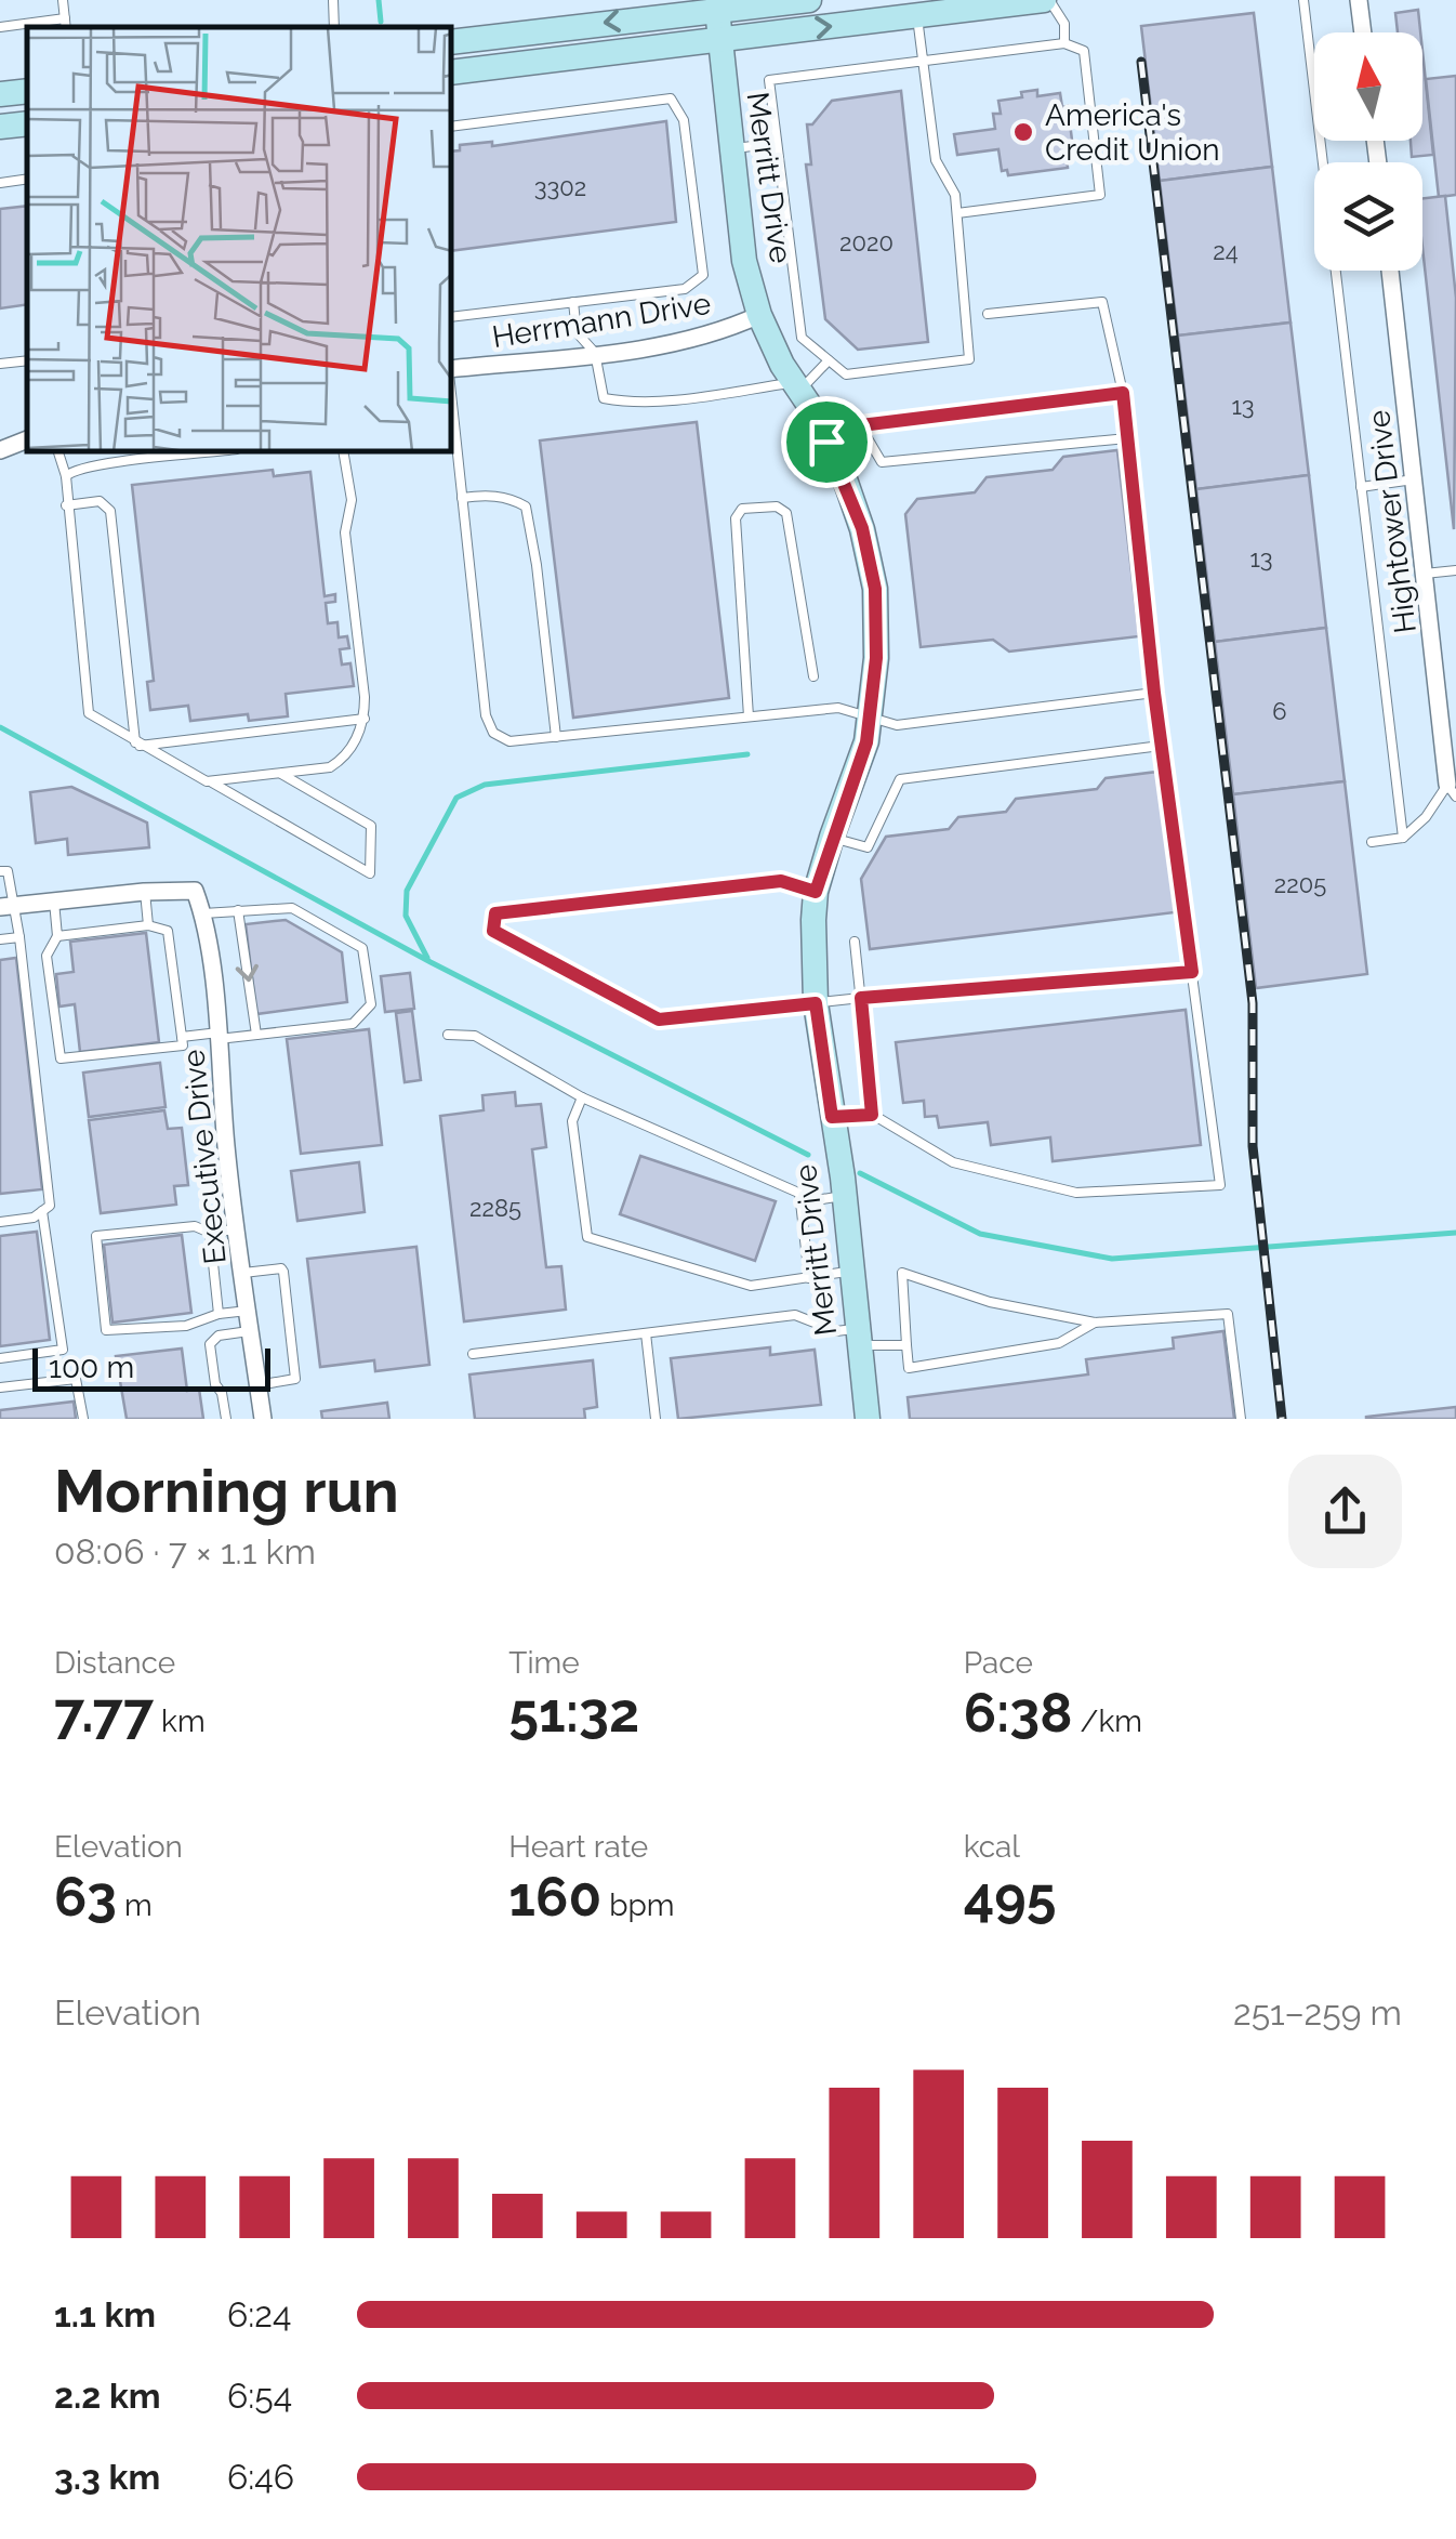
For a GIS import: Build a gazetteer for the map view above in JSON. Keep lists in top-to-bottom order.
{
  "streets": {
    "street": [
      "Merritt Drive",
      "Herrmann Drive",
      "Hightower Drive",
      "Executive Drive"
    ]
  },
  "crossings": [
    ["Merritt Drive", "Herrmann Drive"]
  ],
  "places": ["America's Credit Union"],
  "house_numbers": [
    "3302",
    "2020",
    "24",
    "13",
    "13",
    "6",
    "2205",
    "2285"
  ],
  "scale_bar": "100 m",
  "north": "top",
  "page": {
    "scale": "100 m",
    "heading": ["Morning run", "08:06 · 7 × 1.1 km"],
    "stats": [
      ["Distance", "7.77 km"],
      ["Time", "51:32"],
      ["Pace", "6:38 /km"],
      ["Elevation", "63 m"],
      ["Heart rate", "160 bpm"],
      ["kcal", "495"]
    ],
    "chart": ["Elevation", "251–259 m"],
    "list": [
      {
        "name": "1.1 km",
        "note": "6:24"
      },
      {
        "name": "2.2 km",
        "note": "6:54"
      },
      {
        "name": "3.3 km",
        "note": "6:46"
      }
    ]
  }
}
